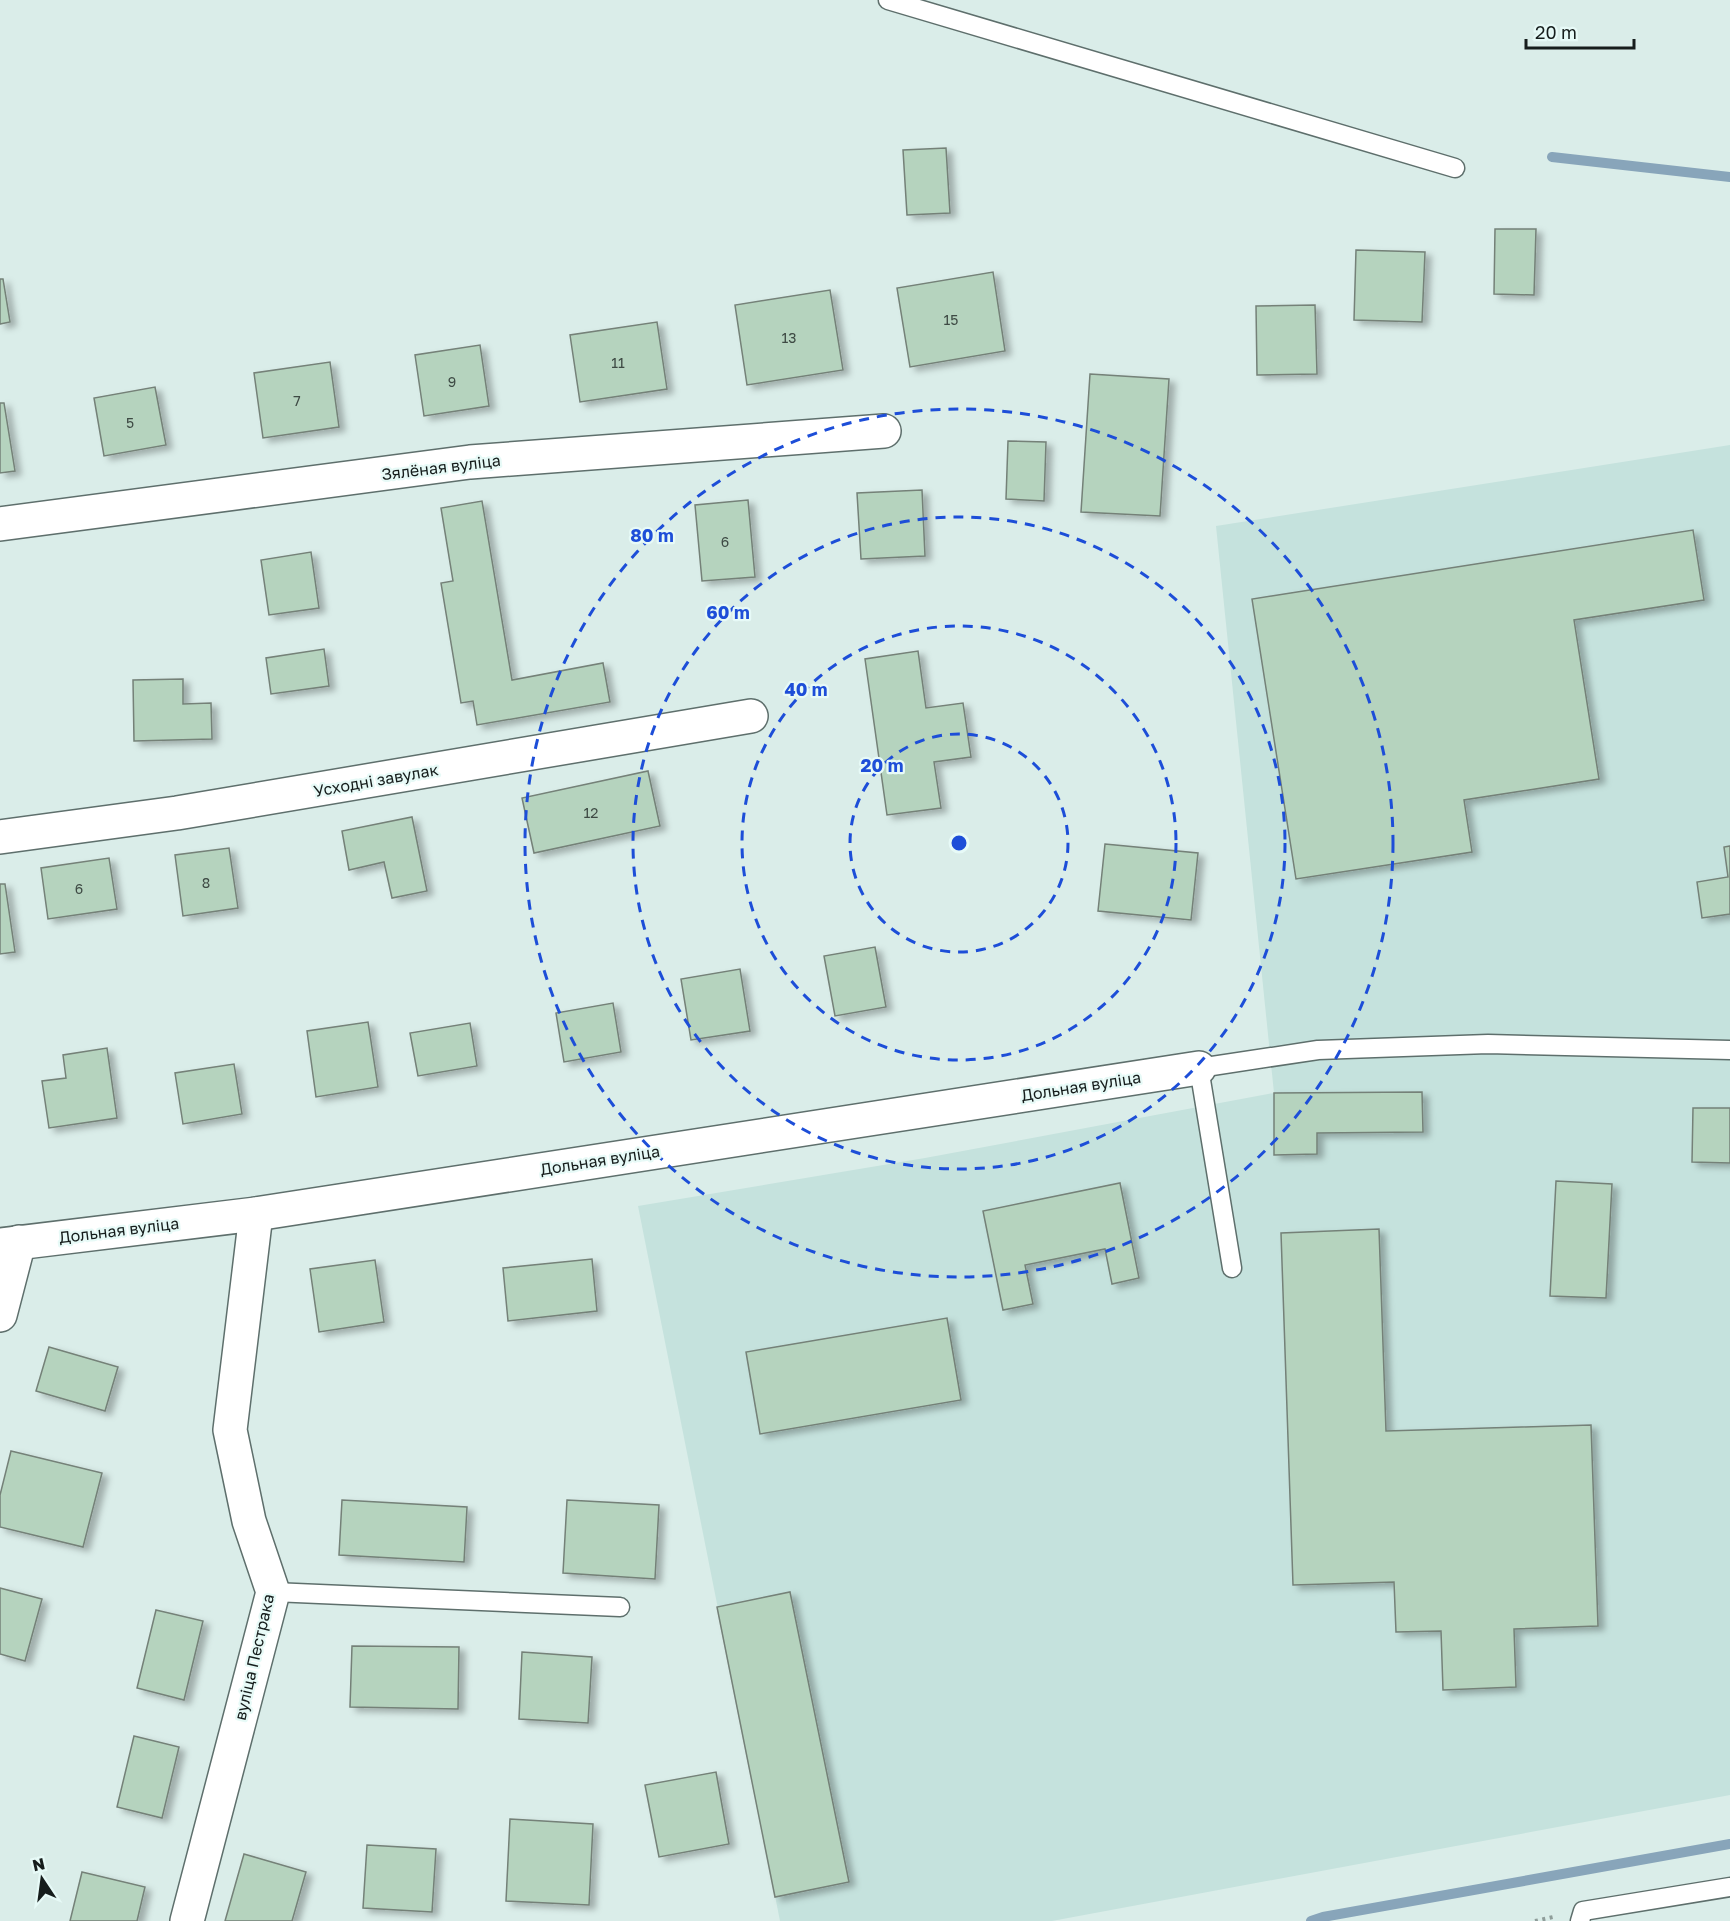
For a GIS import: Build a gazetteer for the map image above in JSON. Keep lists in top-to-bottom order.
{
  "streets": {
    "street": [
      "Зялёная вуліца",
      "Усходні завулак",
      "Дольная вуліца",
      "вуліца Пестрака"
    ]
  },
  "crossings": [
    ["Дольная вуліца", "вуліца Пестрака"]
  ],
  "house_numbers": [
    "15",
    "13",
    "11",
    "9",
    "7",
    "5",
    "6",
    "12",
    "8",
    "6"
  ],
  "scale_bar": "20 m",
  "north": "top",
  "rings": [
    "80 m",
    "60 m",
    "40 m",
    "20 m"
  ]
}
